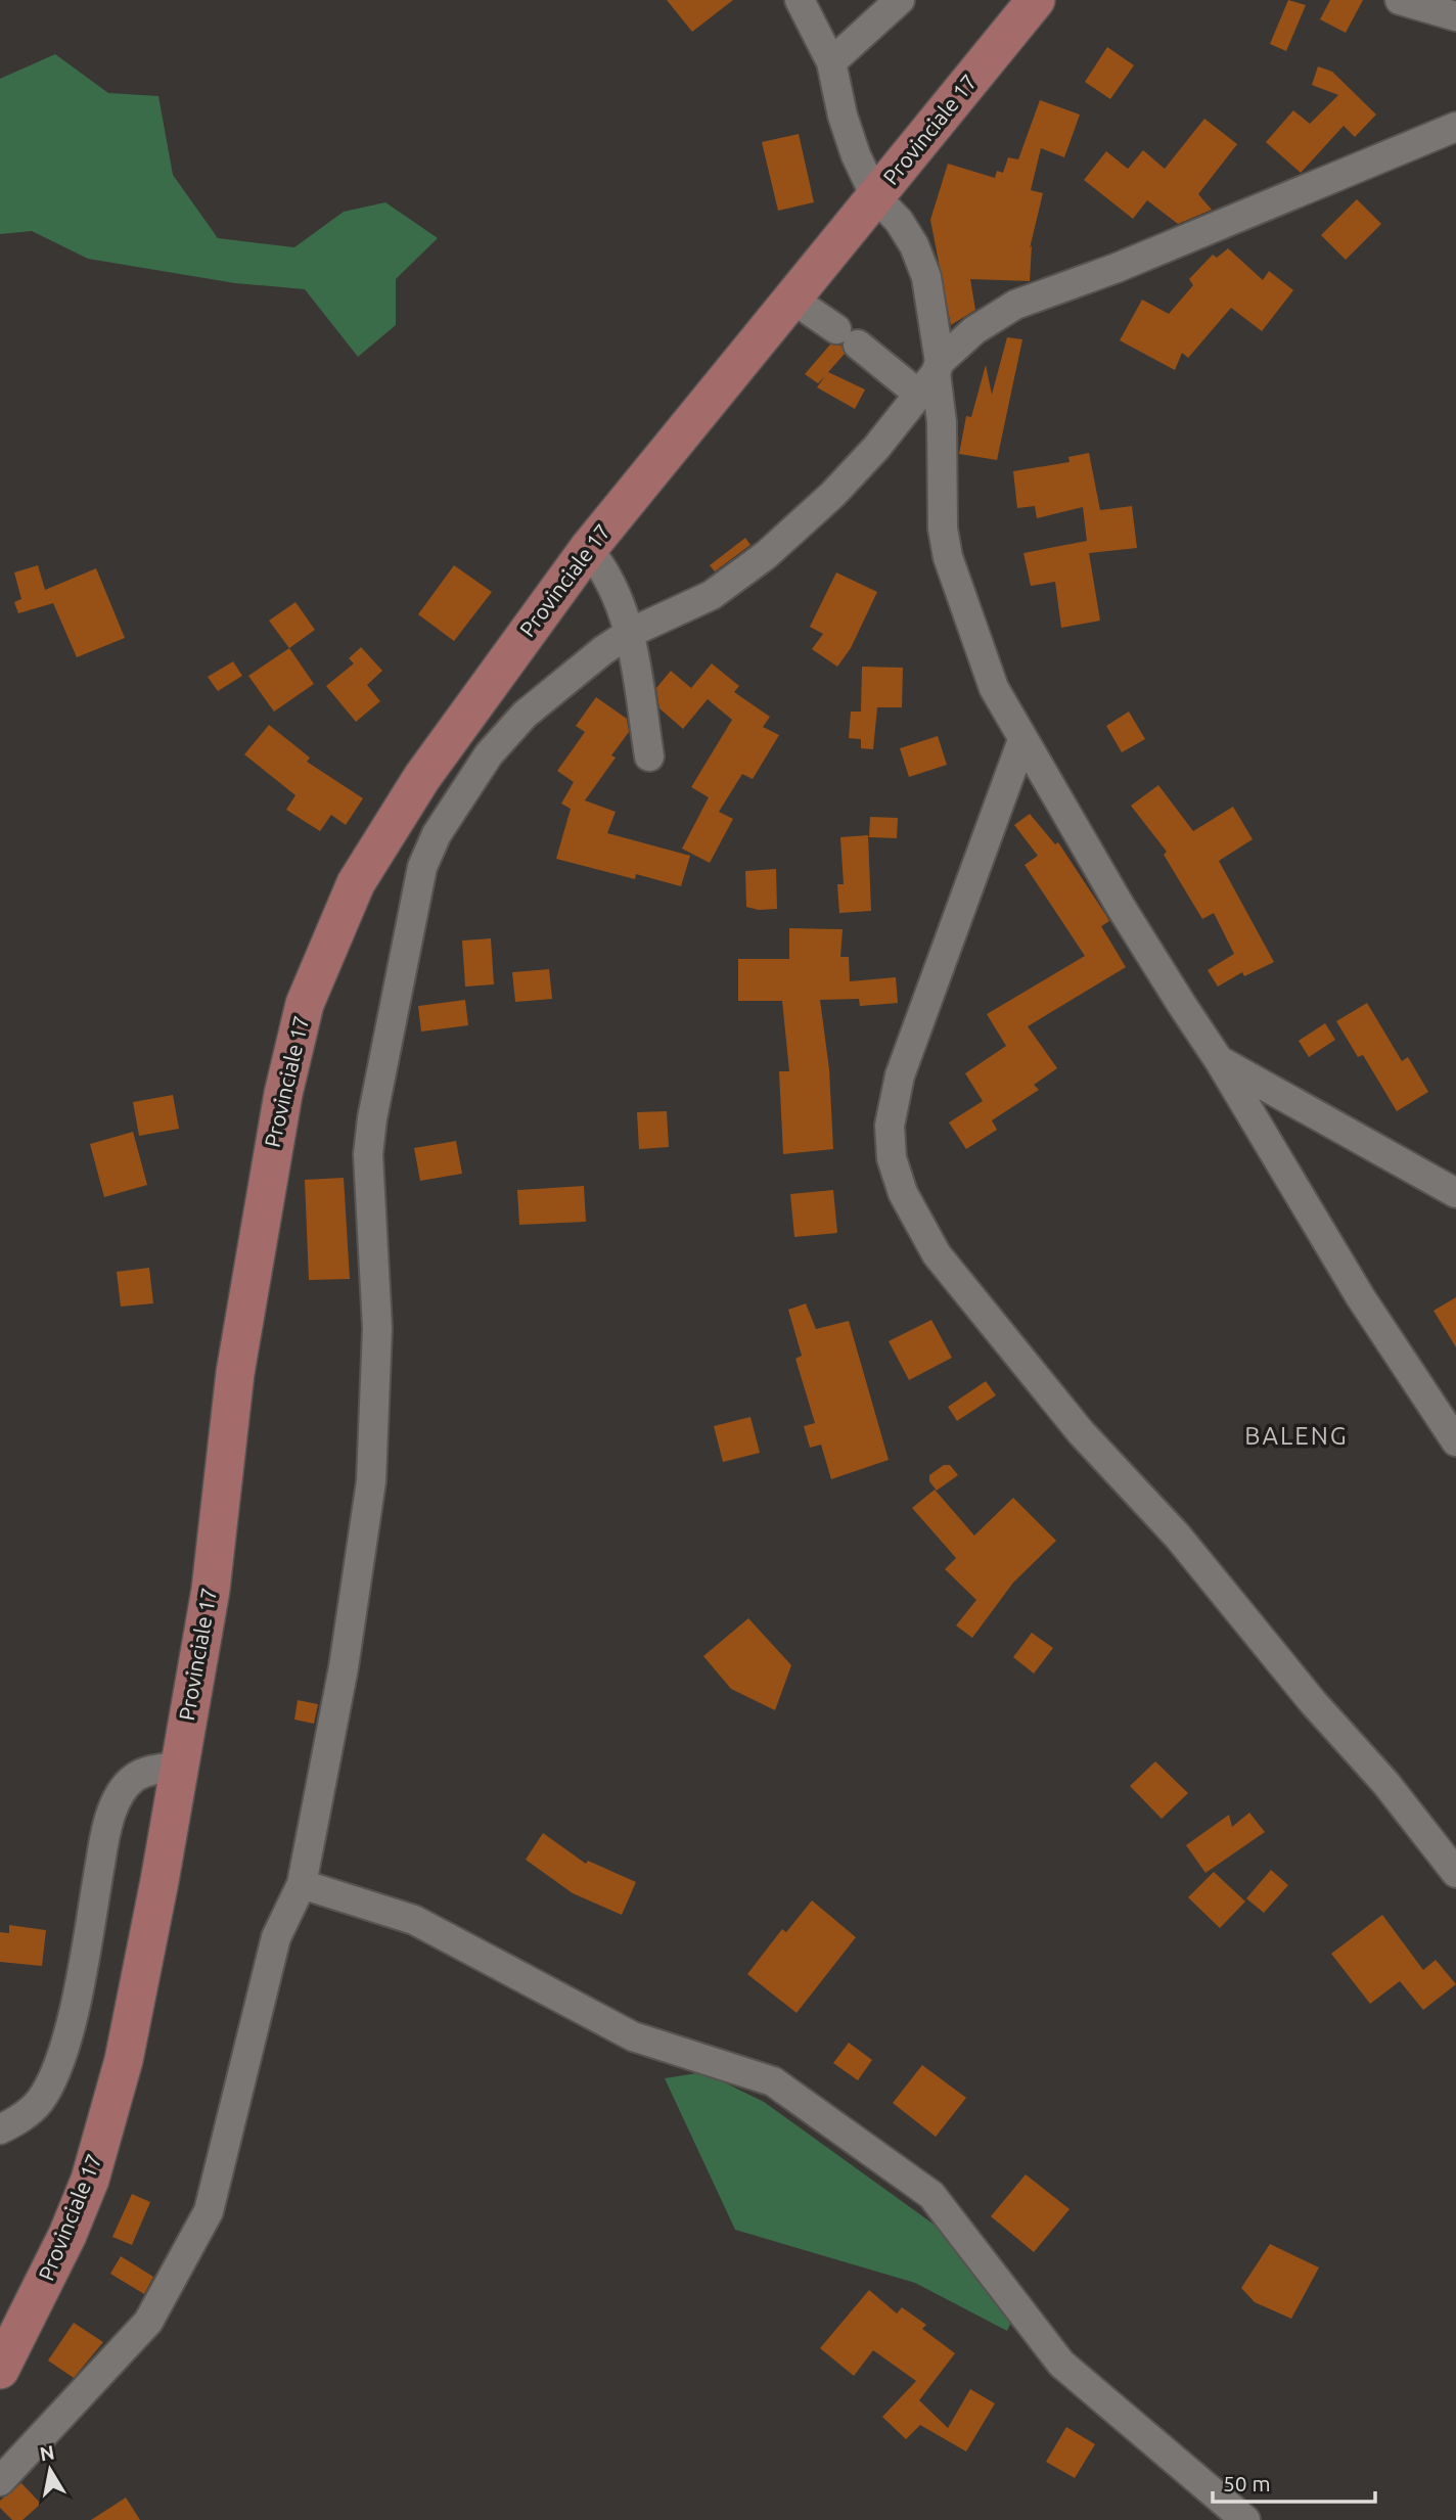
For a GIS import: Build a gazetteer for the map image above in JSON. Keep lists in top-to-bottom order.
{
  "streets": {
    "main road": ["Provinciale 17"]
  },
  "districts": ["BALENG"],
  "scale_bar": "50 m",
  "north": "top"
}
